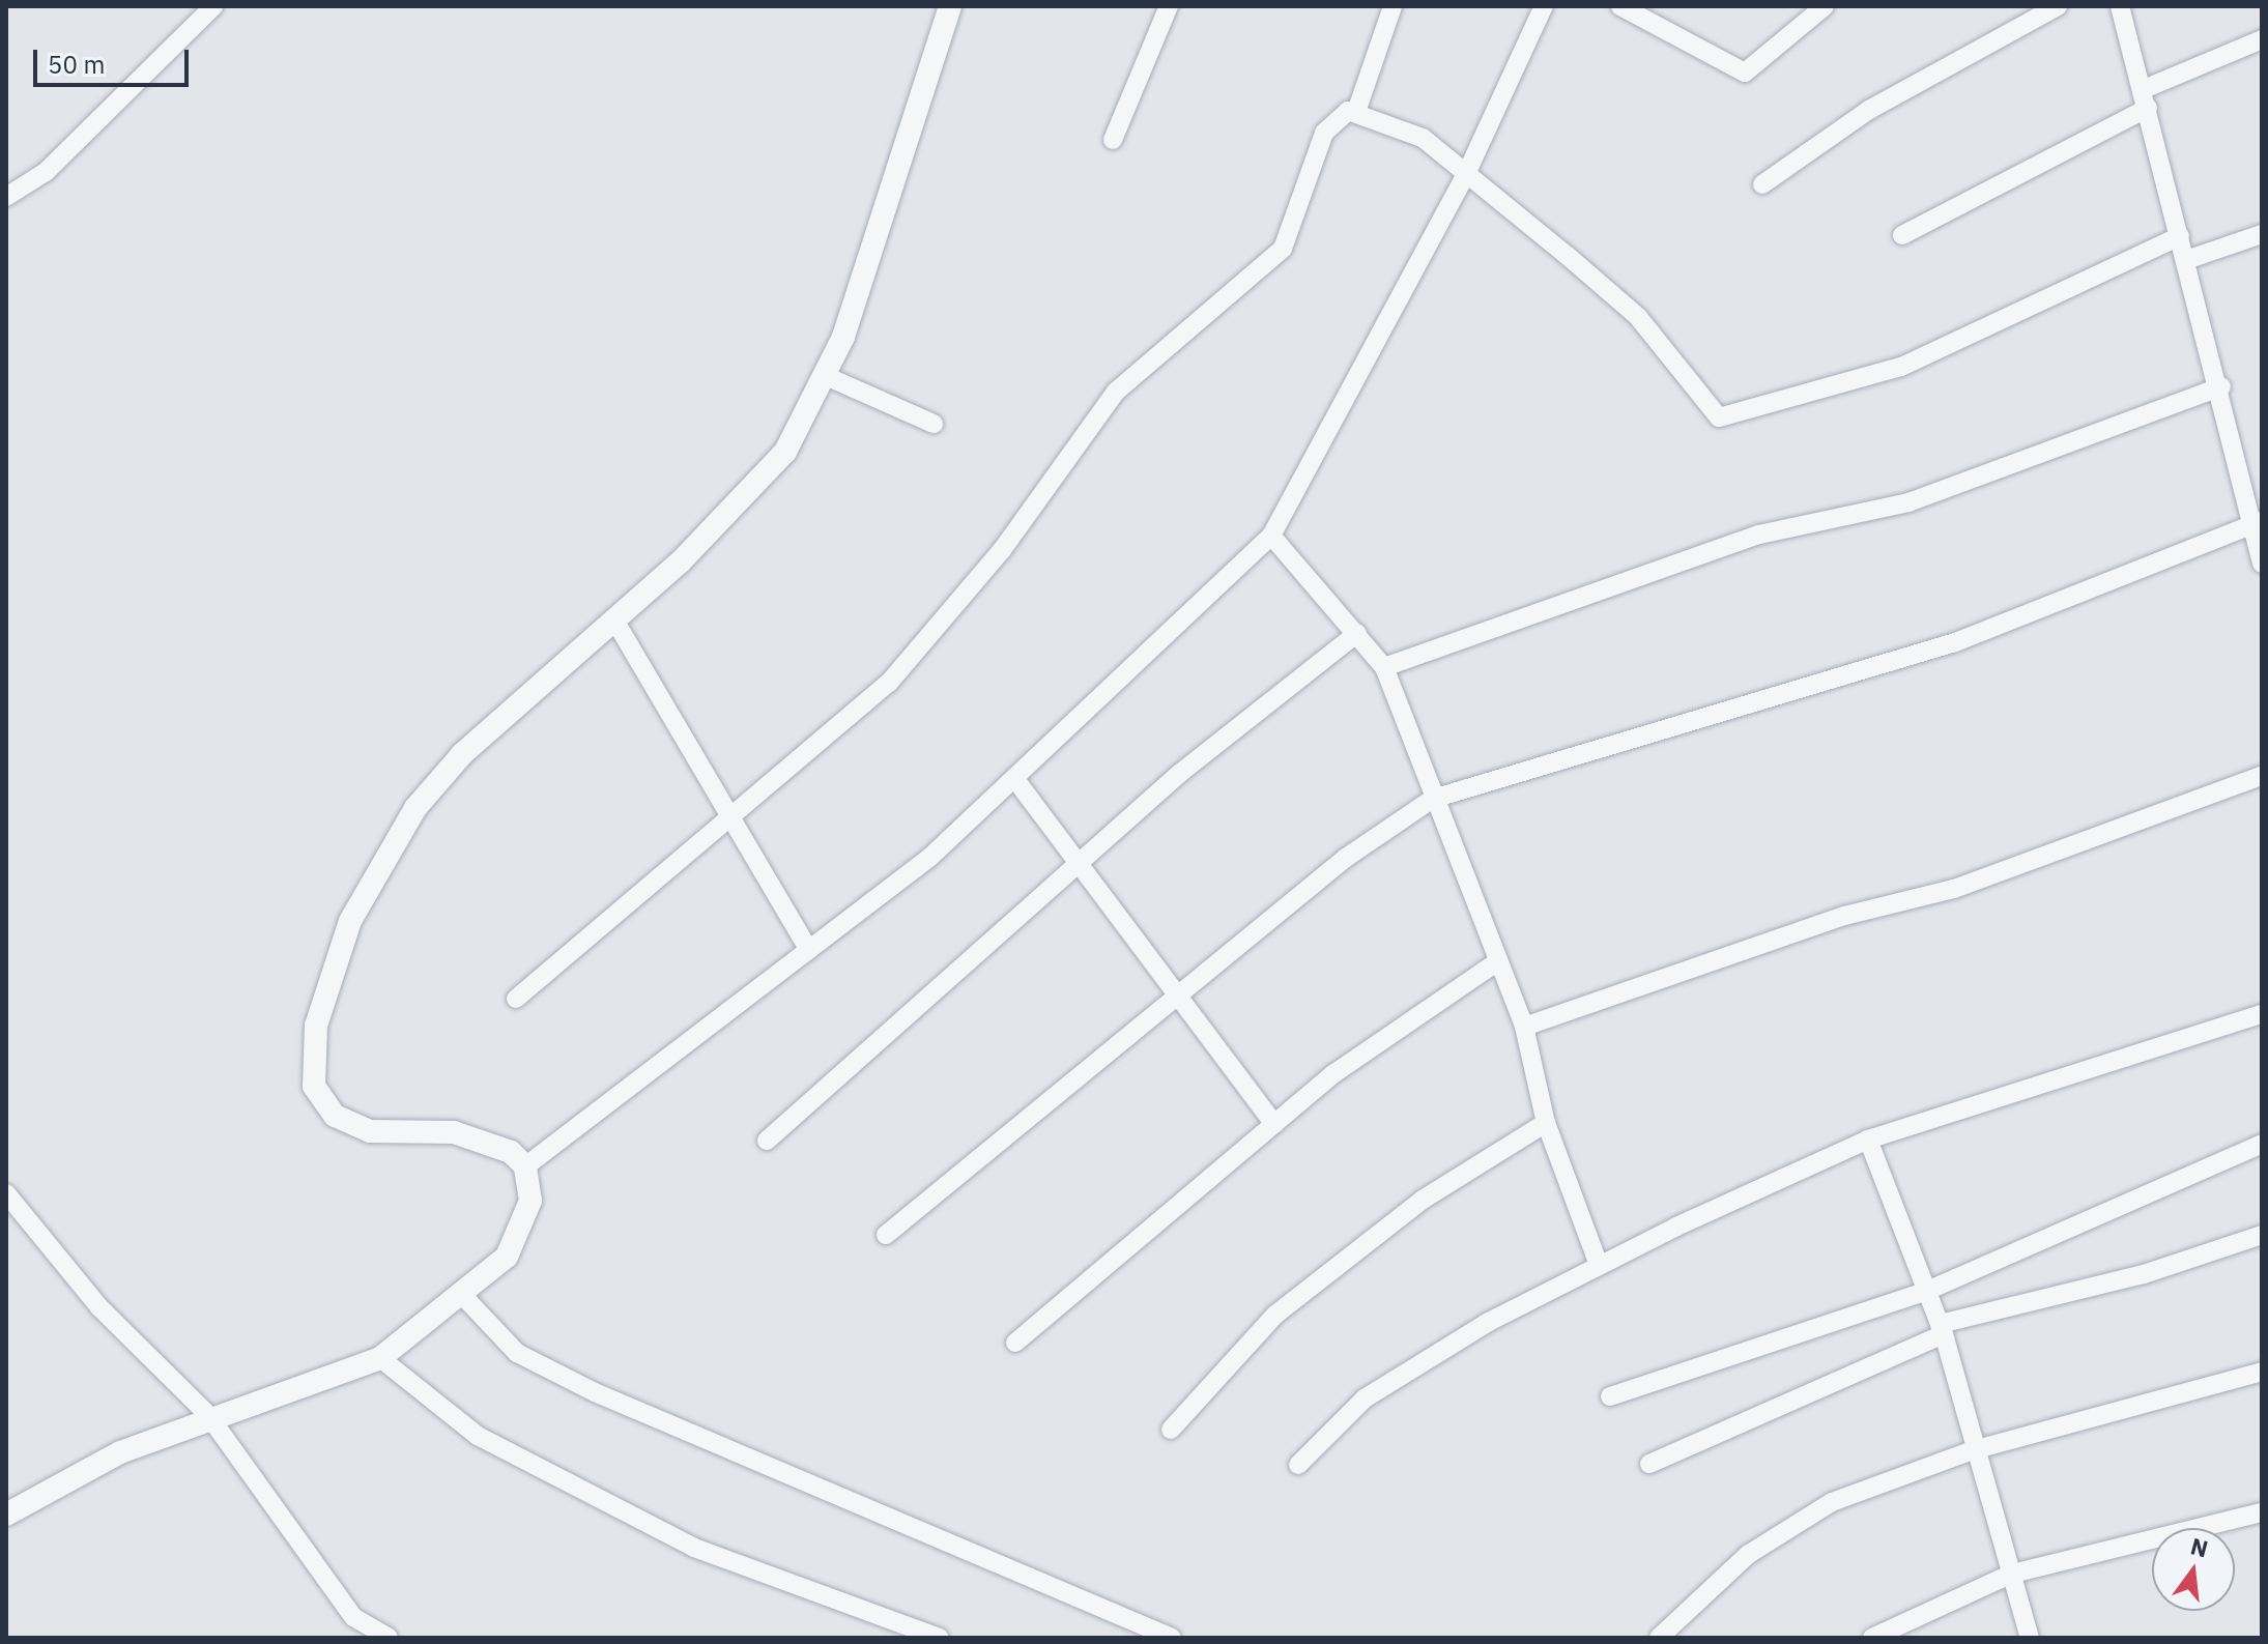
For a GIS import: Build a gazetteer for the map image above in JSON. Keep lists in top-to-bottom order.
{
  "scale_bar": "50 m",
  "north": "top"
}
